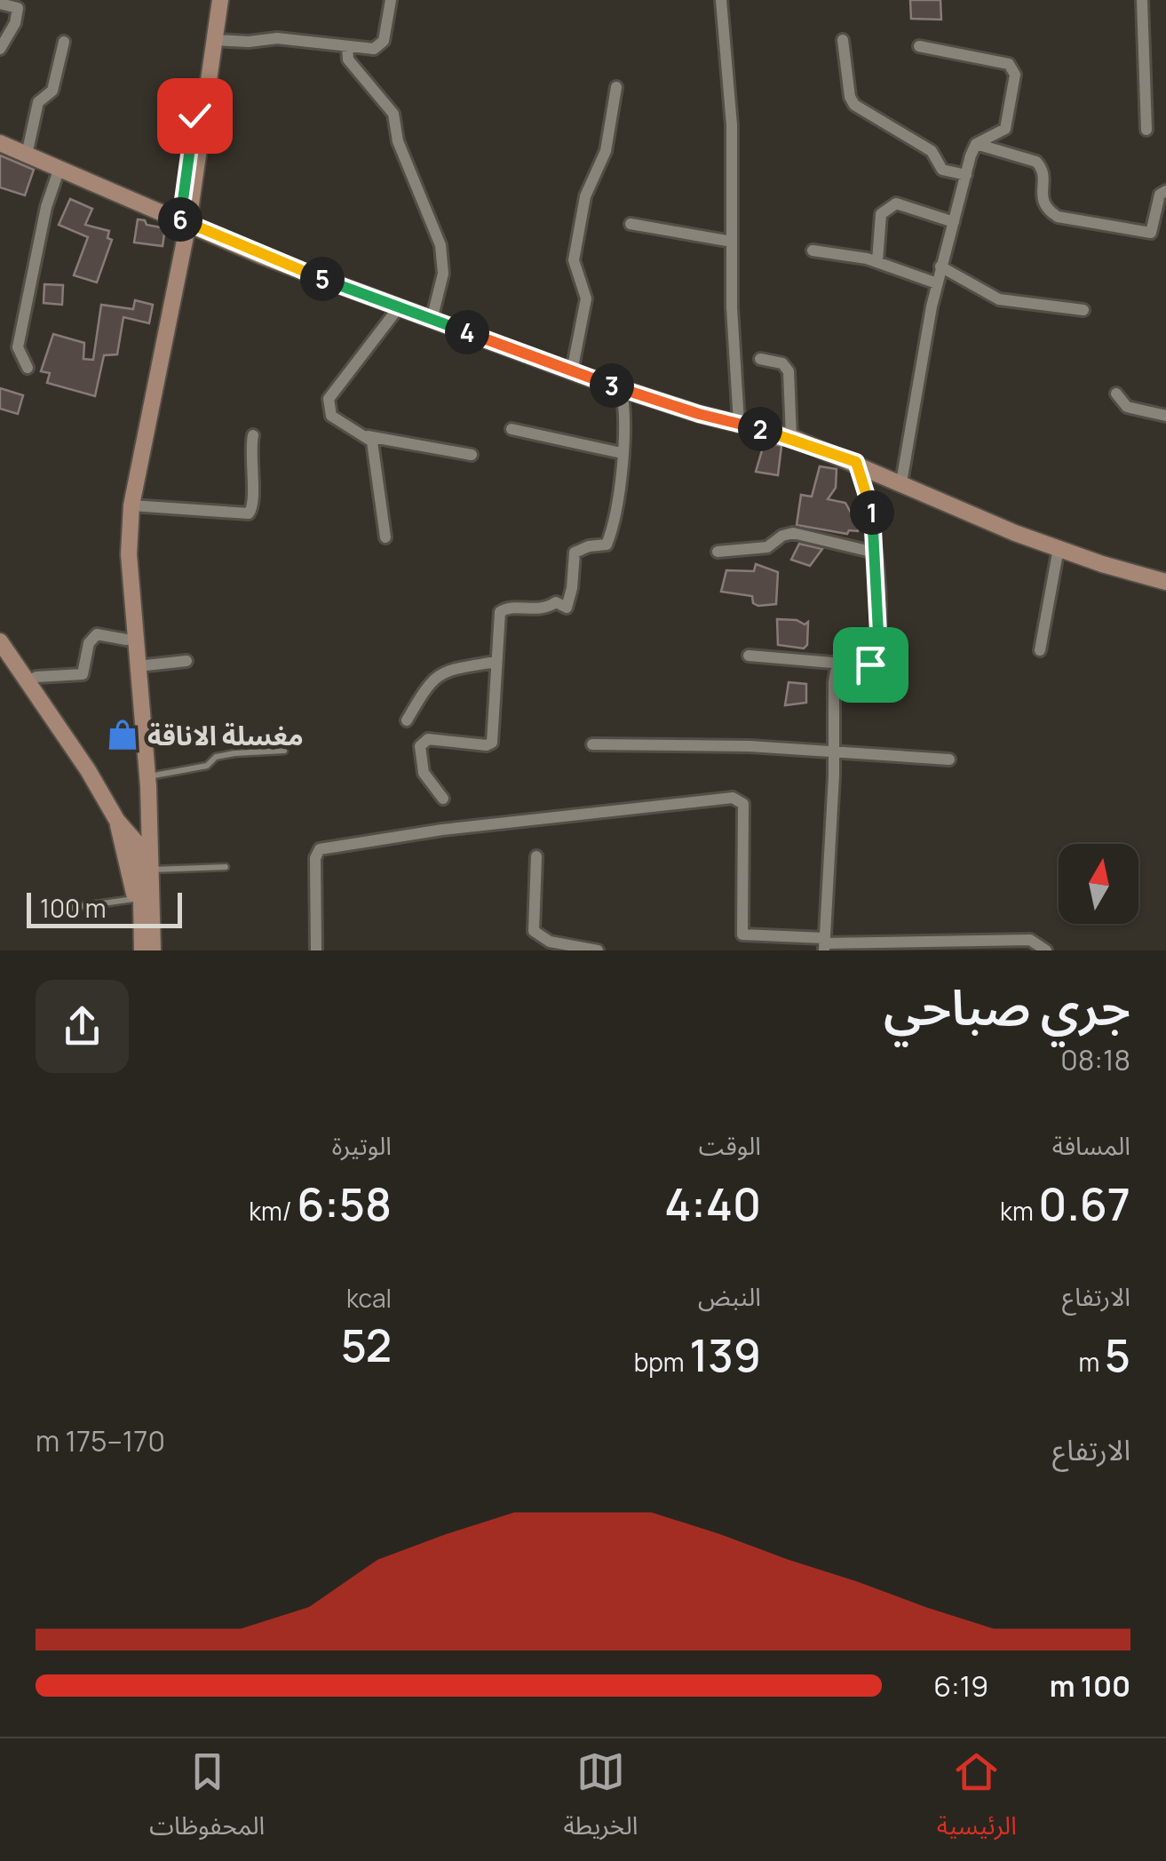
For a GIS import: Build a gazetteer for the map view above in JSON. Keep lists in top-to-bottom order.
{
  "places": {
    "shop": ["مغسلة الاناقة"]
  },
  "scale_bar": "100 m",
  "north": "top",
  "page": {
    "pins": [
      "6",
      "5",
      "4",
      "3",
      "2",
      "1"
    ],
    "scale": "100 m",
    "heading": ["جري صباحي", "08:18"],
    "stats": [
      ["المسافة", "0.67 km"],
      ["الوقت", "4:40"],
      ["الوتيرة", "6:58 /km"],
      ["الارتفاع", "5 m"],
      ["النبض", "139 bpm"],
      ["kcal", "52"]
    ],
    "chart": ["الارتفاع", "170–175 m"],
    "list": [
      {
        "name": "100 m",
        "note": "6:19"
      }
    ],
    "tabs": ["الرئيسية", "الخريطة", "المحفوظات"]
  }
}
